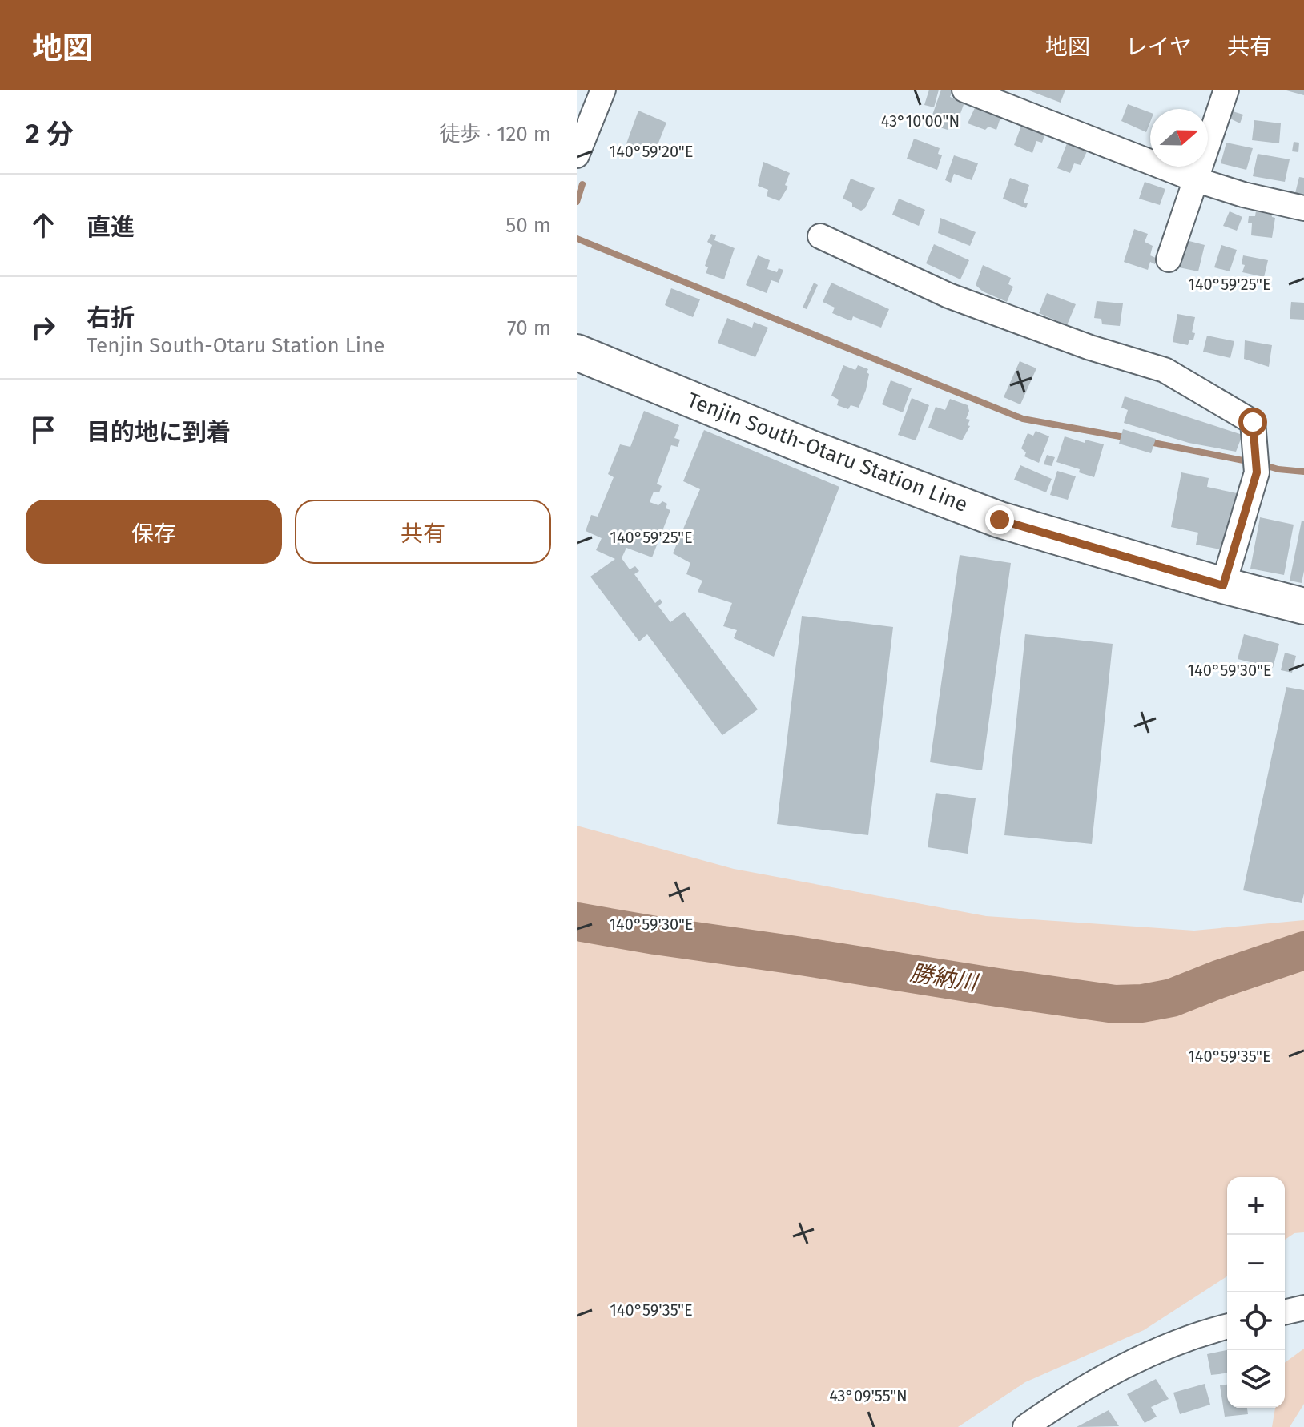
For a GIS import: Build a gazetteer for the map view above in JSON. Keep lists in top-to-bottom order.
{
  "streets": {
    "main road": ["Tenjin South-Otaru Station Line"]
  },
  "water": ["勝納川"],
  "north": "right",
  "page": {
    "header": "地図",
    "nav": ["地図", "レイヤ", "共有"],
    "heading": ["2 分", "徒歩 · 120 m"],
    "list": [
      ["直進", "50 m"],
      ["右折", "Tenjin South-Otaru Station Line", "70 m"],
      "目的地に到着"
    ],
    "buttons": ["保存", "共有"],
    "map_buttons": ["+", "−"]
  },
  "coordinates": [
    "43°10'00\"N",
    "140°59'20\"E",
    "140°59'25\"E",
    "140°59'30\"E",
    "140°59'35\"E",
    "43°09'55\"N"
  ]
}
